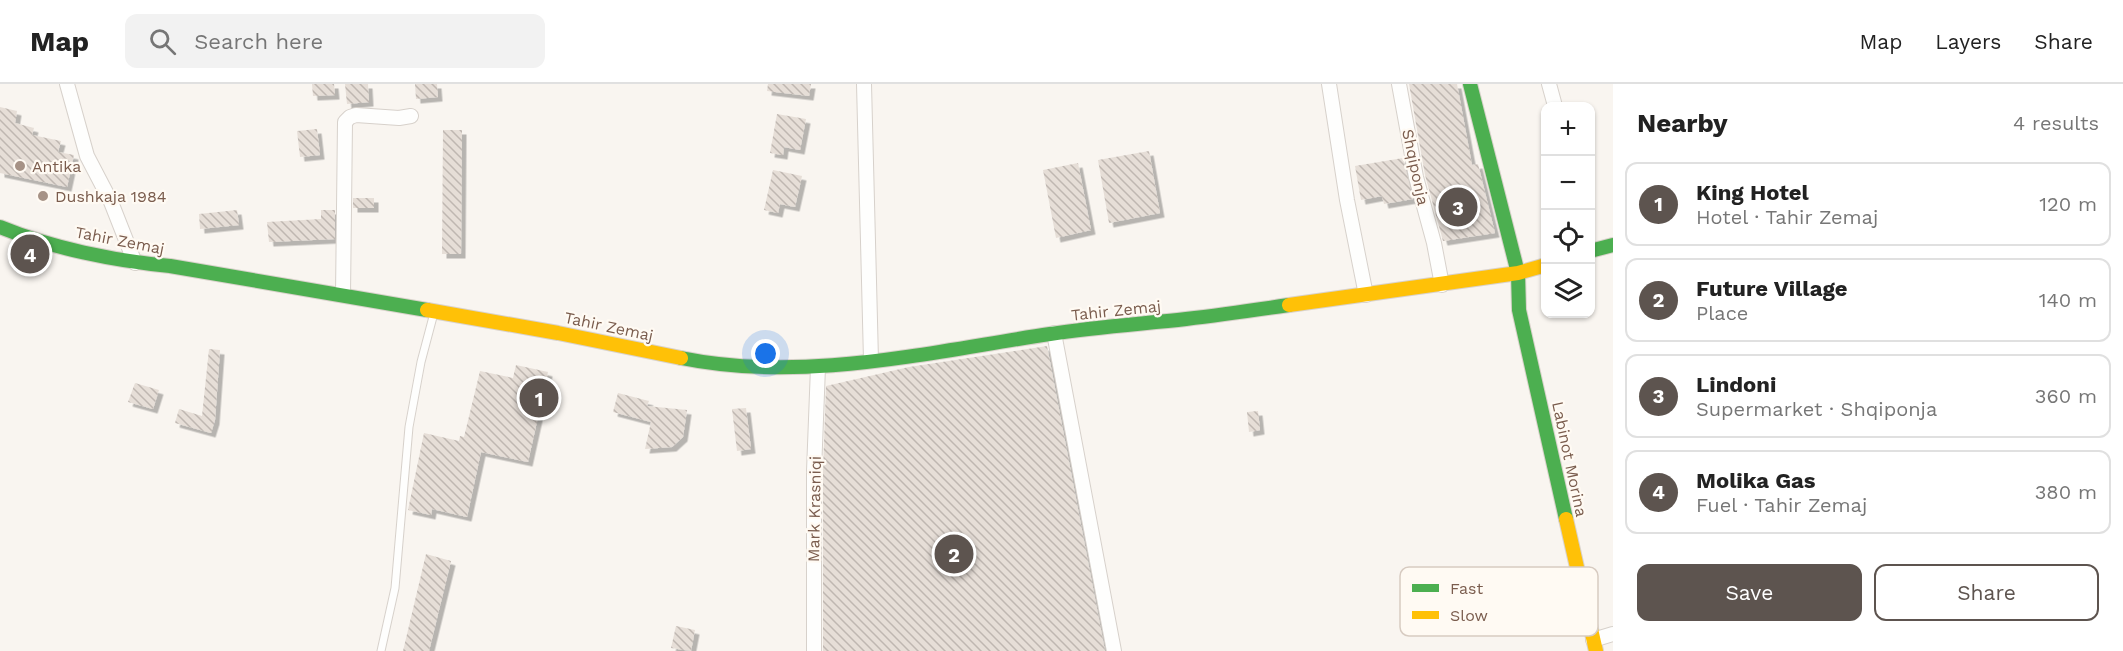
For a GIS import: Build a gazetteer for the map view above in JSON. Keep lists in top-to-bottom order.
{
  "streets": {
    "main road": ["Tahir Zemaj", "Labinot Morina"],
    "street": ["Shqiponja", "Mark Krasniqi"]
  },
  "crossings": [
    ["Shqiponja", "Tahir Zemaj"],
    ["Tahir Zemaj", "Labinot Morina"],
    ["Tahir Zemaj", "Mark Krasniqi"]
  ],
  "places": ["Antika", "Dushkaja 1984"],
  "legend": ["Fast", "Slow"],
  "page": {
    "header": "Map",
    "search": "Search here",
    "nav": ["Map", "Layers", "Share"],
    "heading": ["Nearby", "4 results"],
    "map_buttons": ["+", "−"],
    "list": [
      {
        "mark": "1",
        "name": "King Hotel",
        "note": "Hotel · Tahir Zemaj",
        "value": "120 m"
      },
      {
        "mark": "2",
        "name": "Future Village",
        "note": "Place",
        "value": "140 m"
      },
      {
        "mark": "3",
        "name": "Lindoni",
        "note": "Supermarket · Shqiponja",
        "value": "360 m"
      },
      {
        "mark": "4",
        "name": "Molika Gas",
        "note": "Fuel · Tahir Zemaj",
        "value": "380 m"
      }
    ],
    "pins": [
      "3",
      "4",
      "1",
      "2"
    ],
    "buttons": ["Save", "Share"]
  }
}
